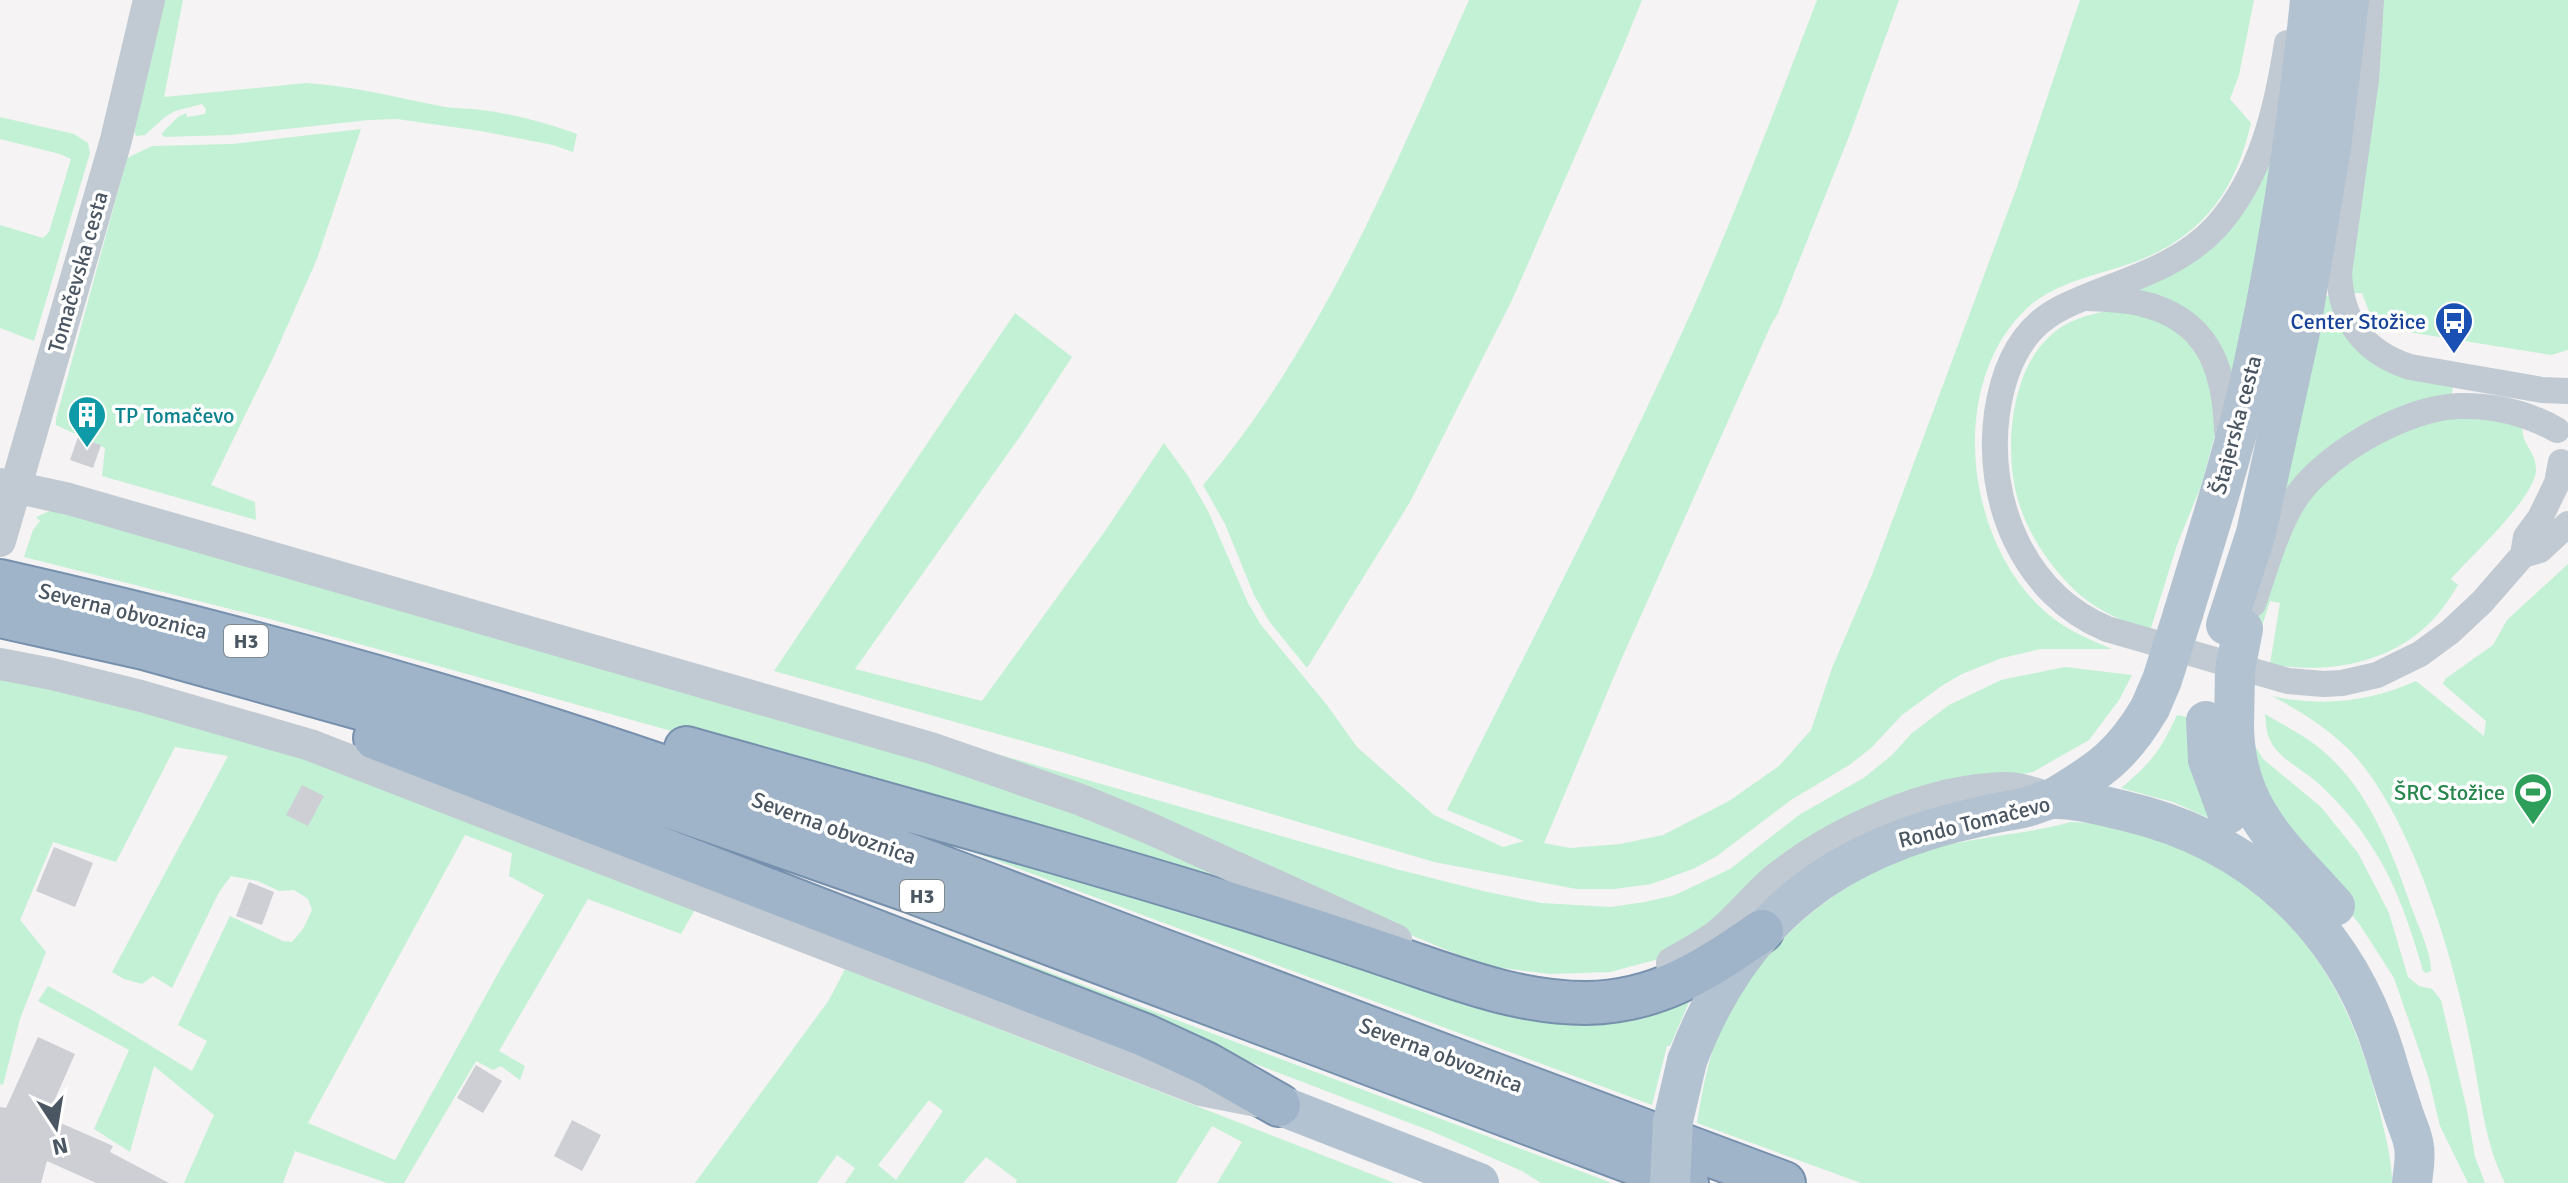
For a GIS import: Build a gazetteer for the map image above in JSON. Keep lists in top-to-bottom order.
{
  "streets": {
    "highway": ["Severna obvoznica", "H3"],
    "main road": ["Štajerska cesta", "Rondo Tomačevo"],
    "street": ["Tomačevska cesta"]
  },
  "crossings": [
    ["Štajerska cesta", "Rondo Tomačevo"]
  ],
  "places": {
    "bus stop": ["Center Stožice"],
    "building": ["TP Tomačevo"],
    "sports": ["ŠRC Stožice"]
  },
  "north": "bottom"
}
